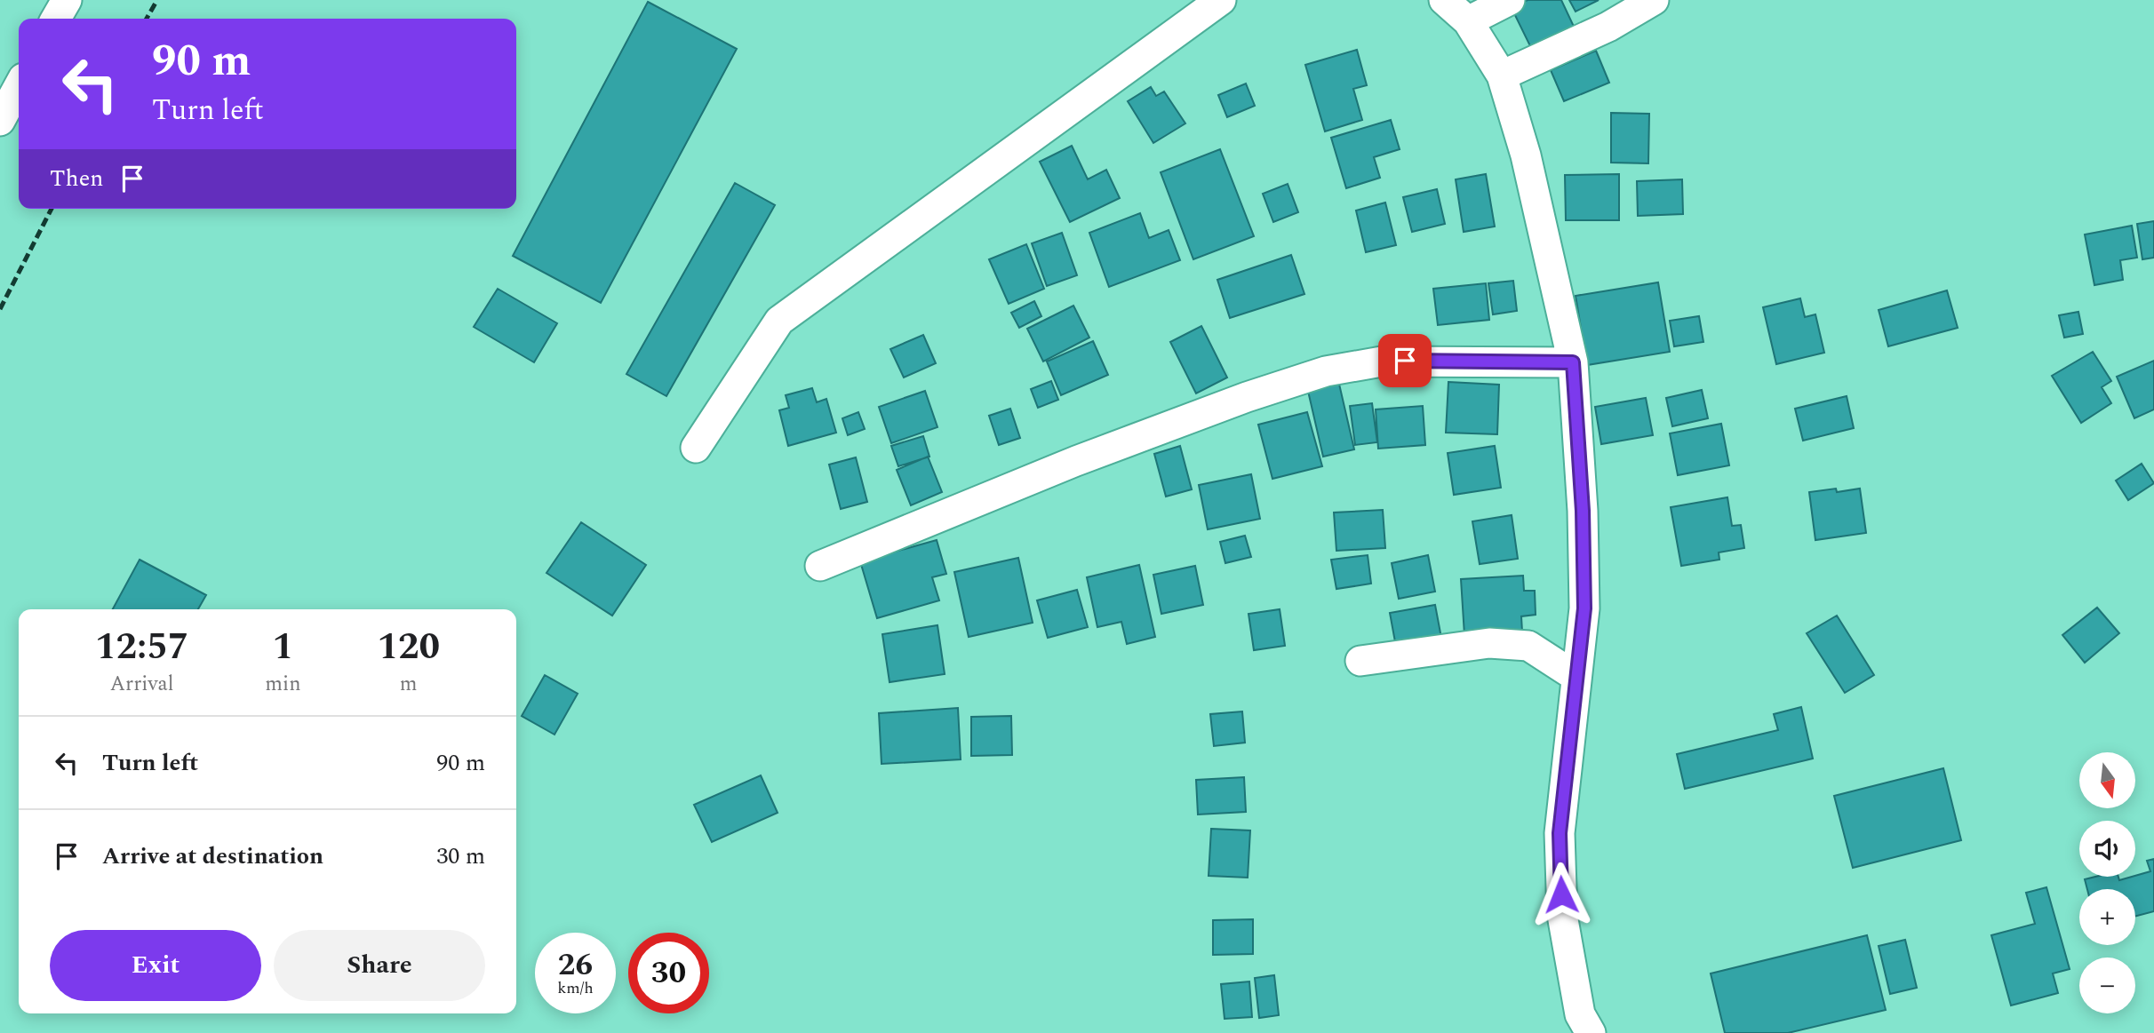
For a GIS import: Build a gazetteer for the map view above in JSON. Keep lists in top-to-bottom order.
{
  "north": "bottom",
  "page": {
    "turn": ["90 m", "Turn left"],
    "then": "Then",
    "eta": [
      "12:57",
      "Arrival",
      "1",
      "min",
      "120",
      "m"
    ],
    "list": [
      {
        "name": "Turn left",
        "value": "90 m"
      },
      {
        "name": "Arrive at destination",
        "value": "30 m"
      }
    ],
    "map_buttons": ["+", "−"],
    "buttons": ["Exit", "Share"],
    "speed": "26 km/h",
    "limit": "30"
  }
}
